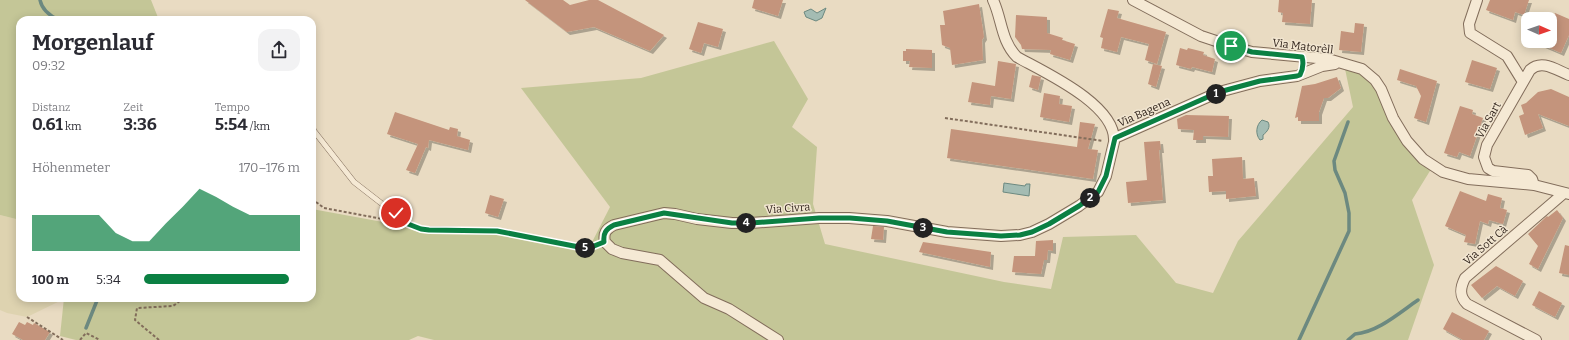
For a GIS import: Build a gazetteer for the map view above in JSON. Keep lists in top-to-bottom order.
{
  "streets": {
    "street": [
      "Via Matorèll",
      "Via Bagena",
      "Via Sart",
      "Via Civra",
      "Via Sott Cà"
    ]
  },
  "crossings": [
    ["Via Matorèll", "Via Bagena"],
    ["Via Matorèll", "Via Sart"],
    ["Via Matorèll", "Via Sott Cà"],
    ["Via Bagena", "Via Civra"]
  ],
  "north": "right",
  "page": {
    "heading": ["Morgenlauf", "09:32"],
    "pins": [
      "1",
      "2",
      "4",
      "3",
      "5"
    ],
    "stats": [
      ["Distanz", "0.61 km"],
      ["Zeit", "3:36"],
      ["Tempo", "5:54 /km"]
    ],
    "chart": ["Höhenmeter", "170–176 m"],
    "list": [
      {
        "name": "100 m",
        "note": "5:34"
      }
    ]
  }
}
